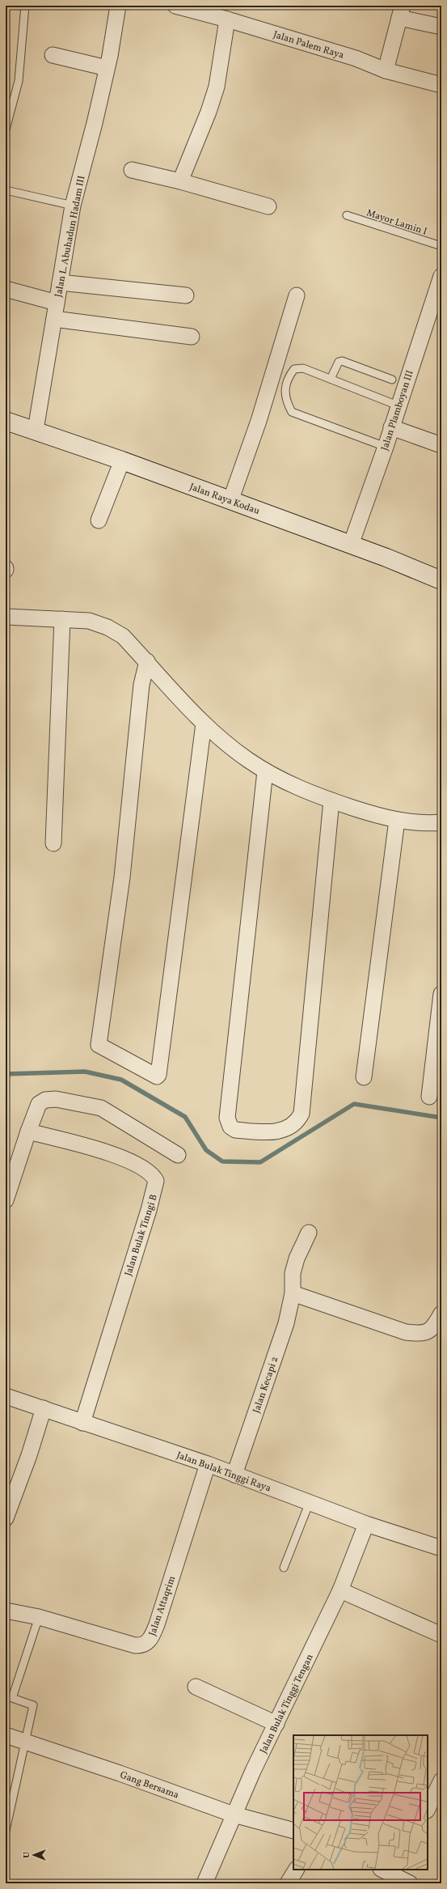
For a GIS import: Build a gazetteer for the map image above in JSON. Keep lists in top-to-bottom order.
{
  "streets": {
    "street": [
      "Jalan Palem Raya",
      "Jalan L. Abuhadun Hadam III",
      "Jalan Plamboyan III",
      "Jalan Raya Kodau",
      "Jalan Bulak Tinngi B",
      "Jalan Kecapi 2",
      "Jalan Bulak Tinggi Raya",
      "Jalan Attaqrim",
      "Jalan Bulak Tinggi Tengan",
      "Gang Bersama"
    ],
    "lane": ["Mayor Lamin I"]
  },
  "crossings": [
    ["Jalan L. Abuhadun Hadam III", "Jalan Raya Kodau"],
    ["Jalan Plamboyan III", "Jalan Raya Kodau"],
    ["Jalan Bulak Tinngi B", "Jalan Bulak Tinggi Raya"],
    ["Jalan Kecapi 2", "Jalan Bulak Tinggi Raya"],
    ["Jalan Bulak Tinggi Raya", "Jalan Attaqrim"],
    ["Jalan Bulak Tinggi Raya", "Jalan Bulak Tinggi Tengan"],
    ["Jalan Bulak Tinggi Tengan", "Gang Bersama"]
  ],
  "north": "left"
}
